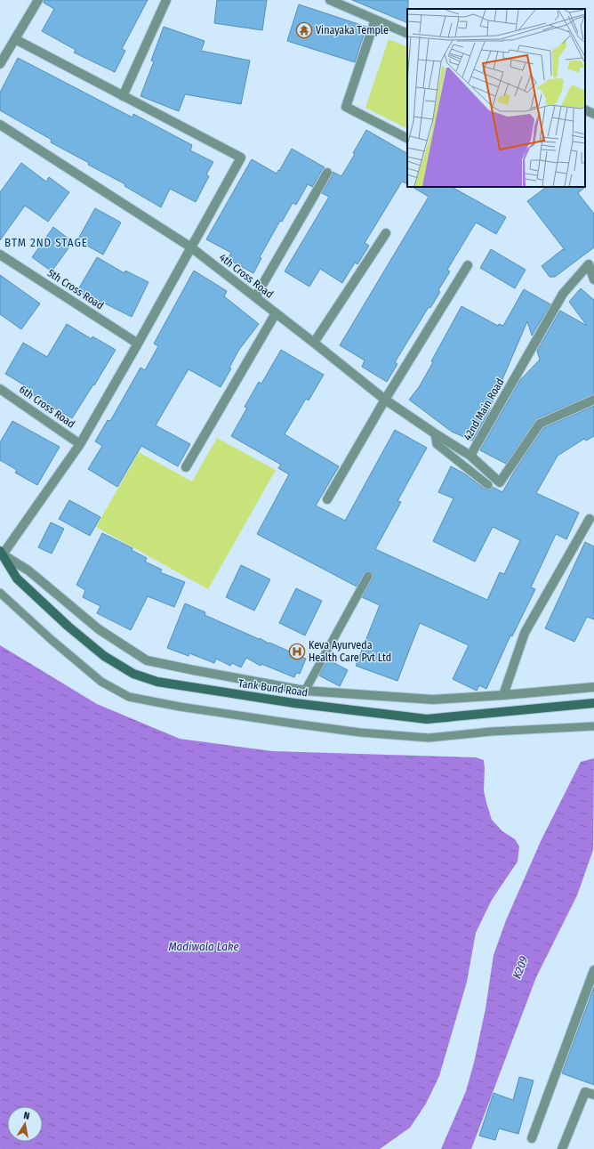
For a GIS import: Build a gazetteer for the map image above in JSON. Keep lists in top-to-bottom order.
{
  "streets": {
    "main road": ["Tank Bund Road"],
    "street": [
      "4th Cross Road",
      "5th Cross Road",
      "6th Cross Road",
      "42nd Main Road"
    ]
  },
  "crossings": [
    ["4th Cross Road", "42nd Main Road"]
  ],
  "districts": ["BTM 2ND STAGE"],
  "water": ["Madiwala Lake", "K209"],
  "places": {
    "temple": ["Vinayaka Temple"],
    "hospital": ["Keva Ayurveda Health Care Pvt Ltd"]
  },
  "north": "top"
}
